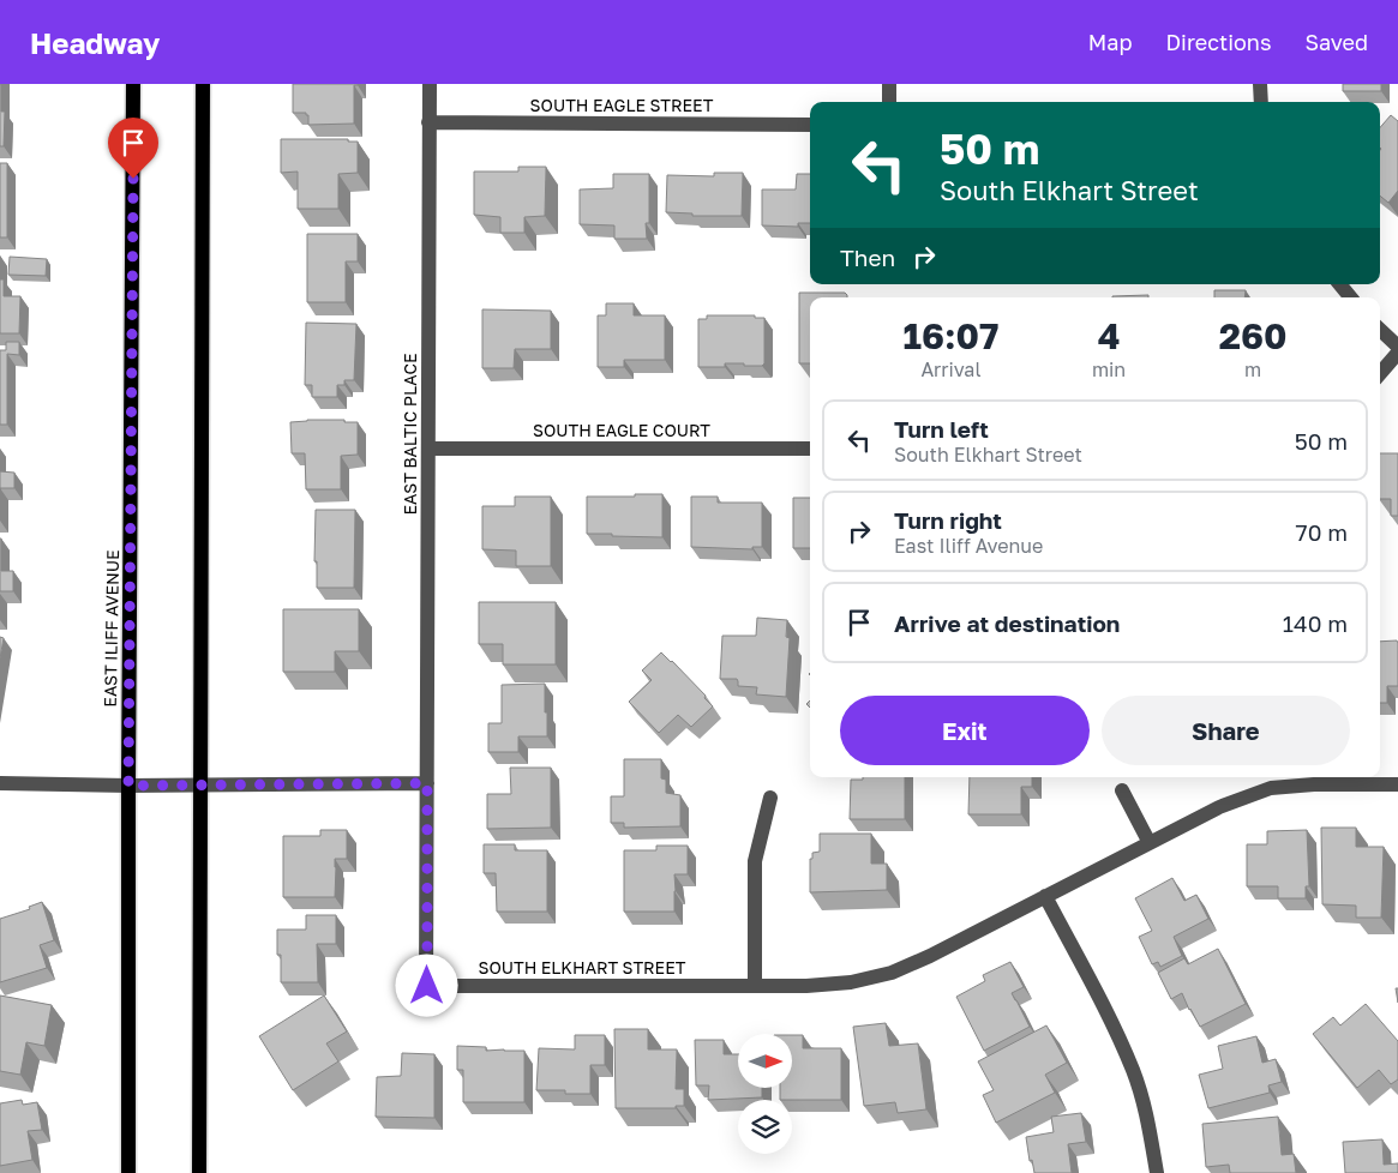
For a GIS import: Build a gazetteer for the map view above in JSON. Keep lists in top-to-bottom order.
{
  "streets": {
    "main road": ["EAST ILIFF AVENUE"],
    "street": [
      "SOUTH EAGLE STREET",
      "SOUTH EAGLE COURT",
      "EAST BALTIC PLACE",
      "SOUTH ELKHART STREET"
    ]
  },
  "crossings": [
    ["SOUTH EAGLE STREET", "EAST BALTIC PLACE"],
    ["SOUTH EAGLE COURT", "EAST BALTIC PLACE"],
    ["EAST BALTIC PLACE", "SOUTH ELKHART STREET"]
  ],
  "north": "right",
  "page": {
    "header": "Headway",
    "nav": ["Map", "Directions", "Saved"],
    "turn": ["50 m", "South Elkhart Street"],
    "then": "Then",
    "eta": [
      "16:07",
      "Arrival",
      "4",
      "min",
      "260",
      "m"
    ],
    "list": [
      {
        "name": "Turn left",
        "note": "South Elkhart Street",
        "value": "50 m"
      },
      {
        "name": "Turn right",
        "note": "East Iliff Avenue",
        "value": "70 m"
      },
      {
        "name": "Arrive at destination",
        "value": "140 m"
      }
    ],
    "buttons": ["Exit", "Share"]
  }
}
